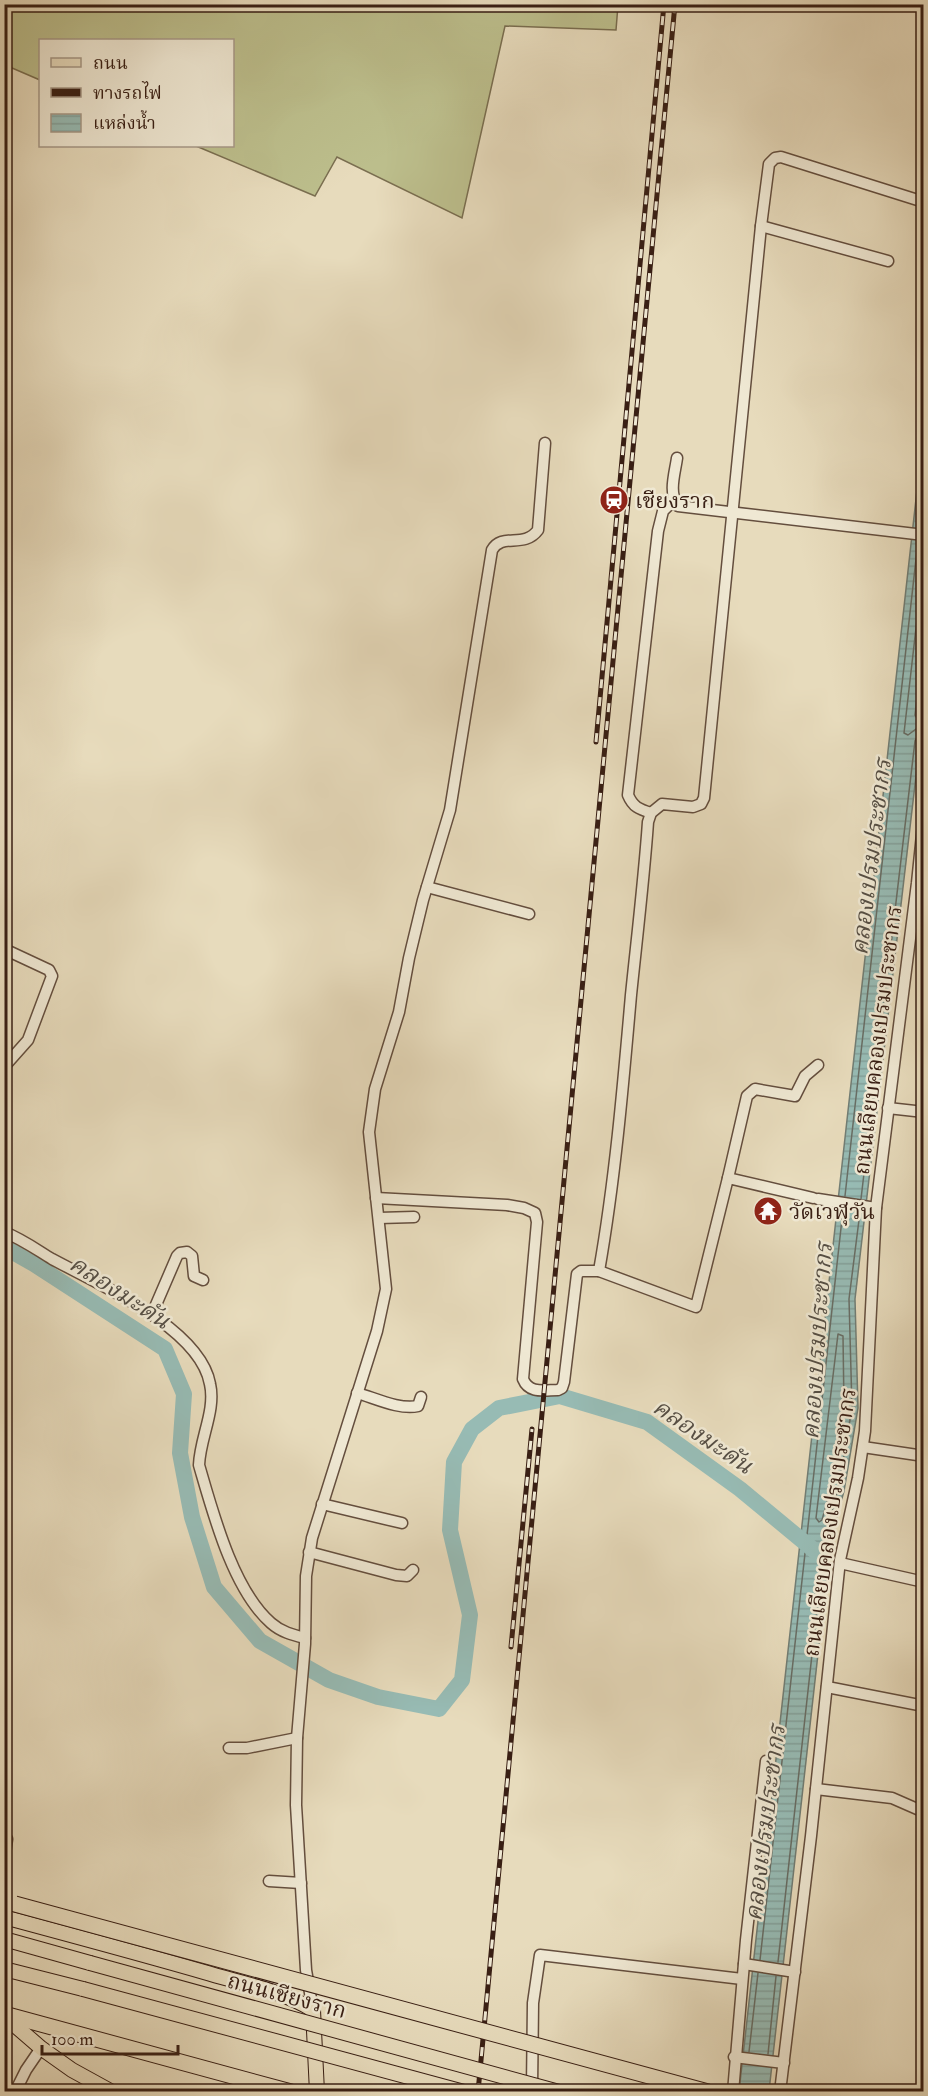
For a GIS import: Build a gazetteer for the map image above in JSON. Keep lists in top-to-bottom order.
{
  "streets": {
    "main road": ["ถนนเชียงราก"],
    "street": ["ถนนเลียบคลองเปรมประชากร"]
  },
  "water": ["คลองเปรมประชากร", "คลองมะดัน"],
  "places": {
    "station": ["เชียงราก"],
    "temple": ["วัดเวฬุวัน"]
  },
  "legend": ["ถนน", "ทางรถไฟ", "แหล่งน้ำ"],
  "scale_bar": "100 m"
}
